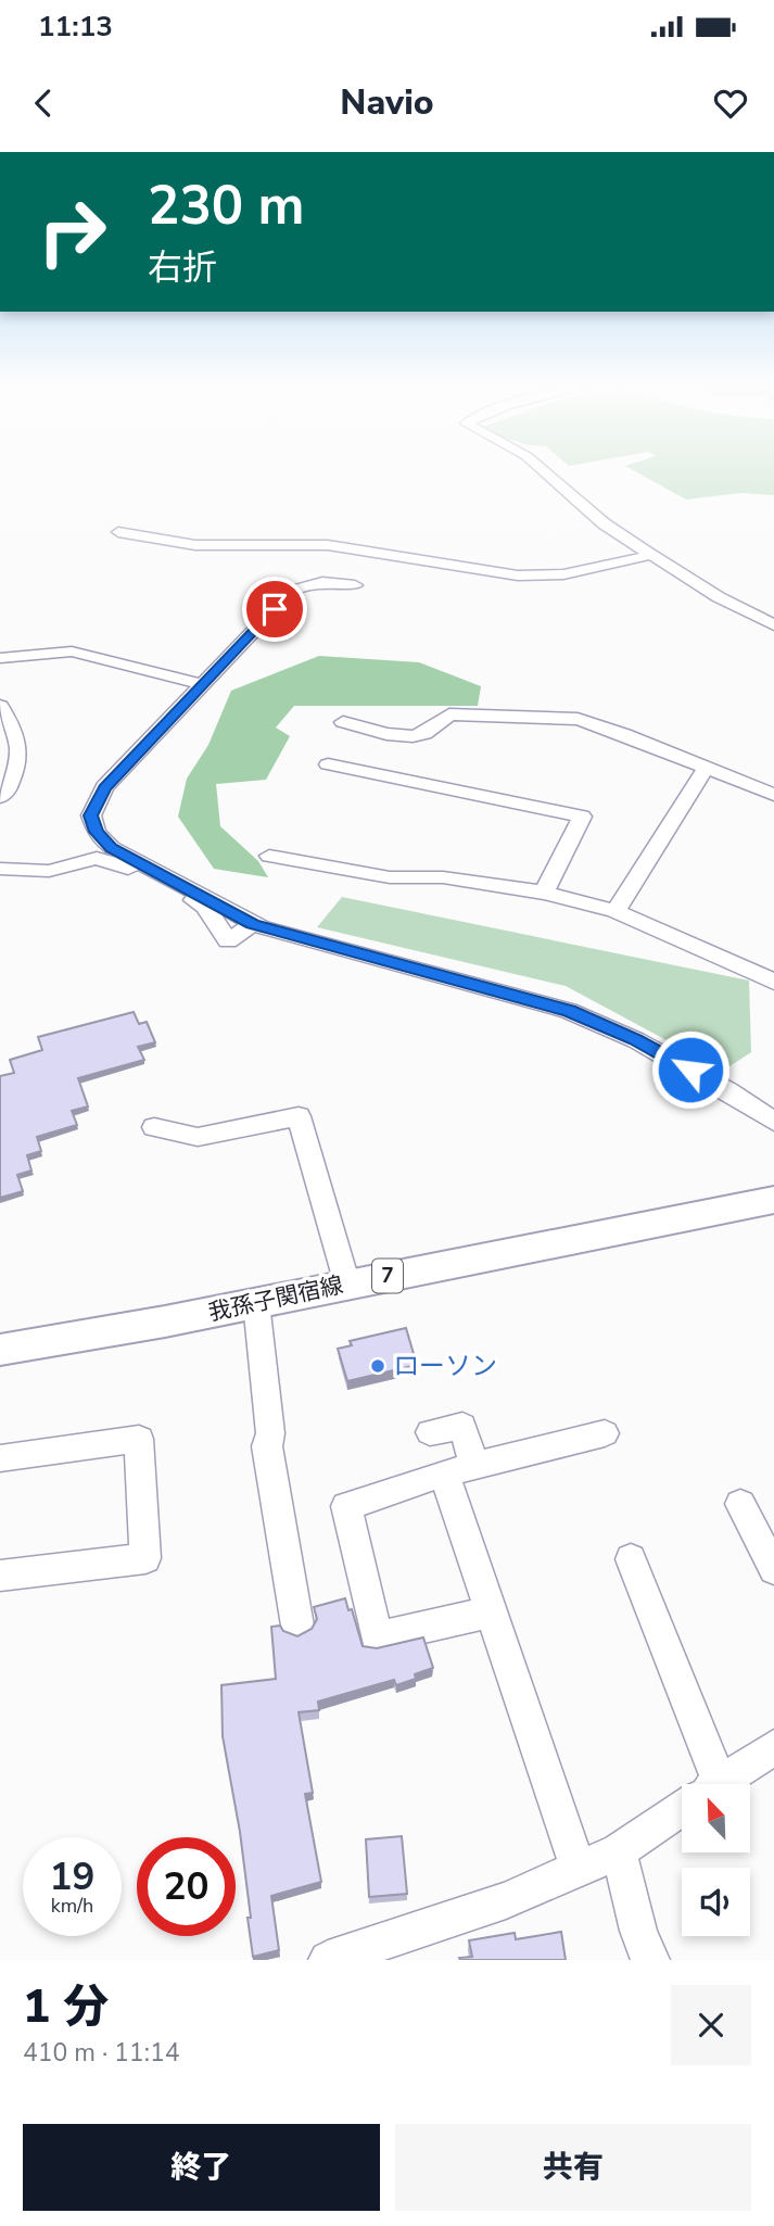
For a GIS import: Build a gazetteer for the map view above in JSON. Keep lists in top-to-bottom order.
{
  "streets": {
    "main road": ["7", "我孫子関宿線"]
  },
  "places": ["ローソン"],
  "north": "top left",
  "page": {
    "status": "11:13",
    "header": "Navio",
    "turn": ["230 m", "右折"],
    "speed": "19 km/h",
    "limit": "20",
    "heading": ["1 分", "410 m · 11:14"],
    "buttons": ["終了", "共有"]
  }
}
